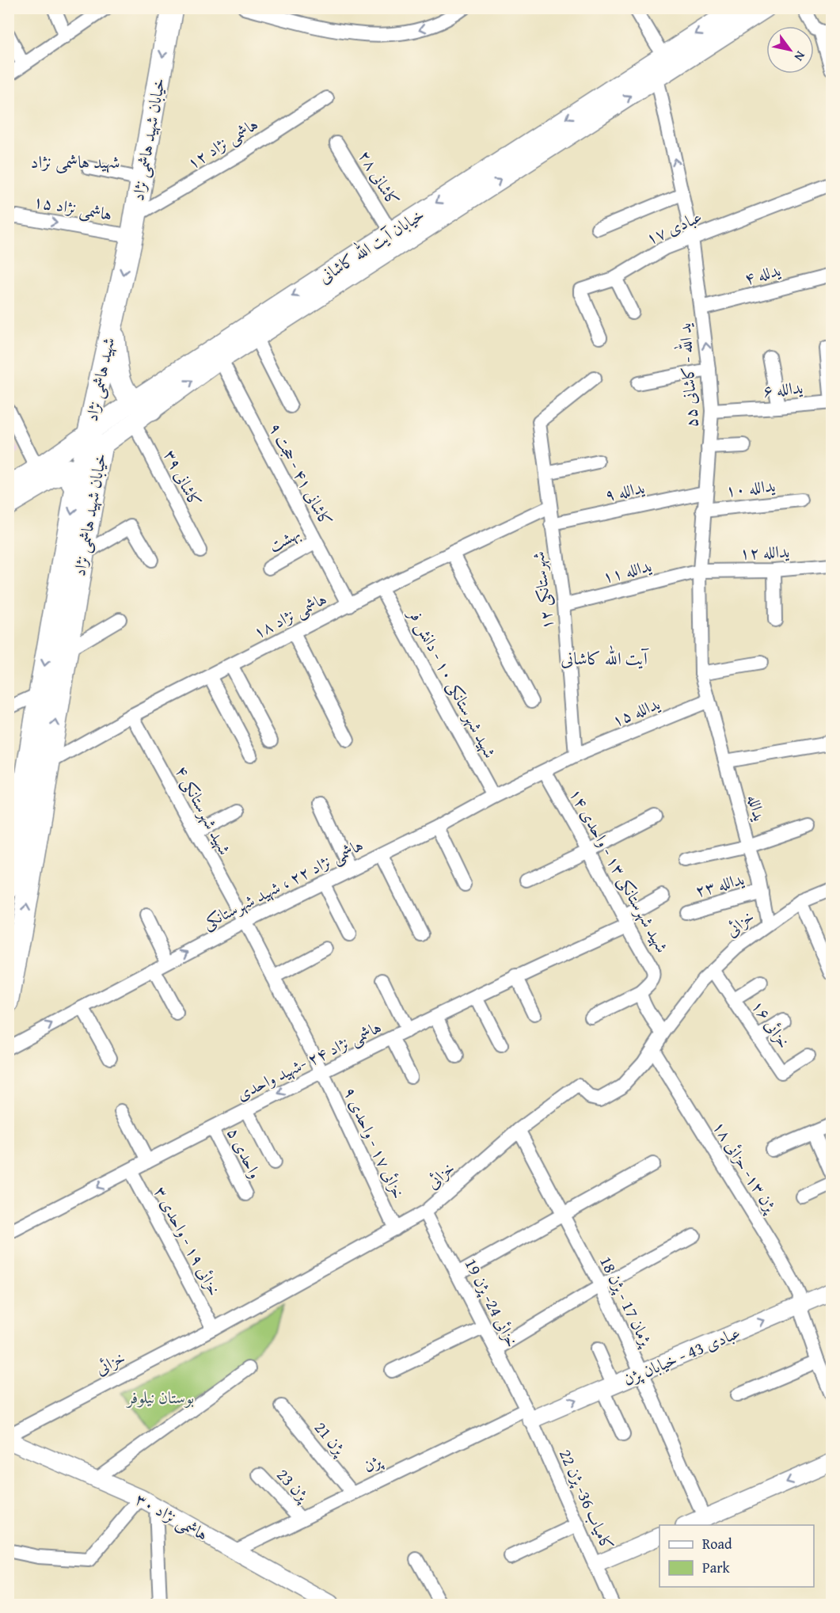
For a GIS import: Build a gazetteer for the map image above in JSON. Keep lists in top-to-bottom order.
{
  "streets": {
    "main road": ["خیابان شهید هاشمی نژاد", "خیابان آیت الله کاشانی", "شهید هاشمی نژاد"],
    "street": [
      "هاشمی نژاد ۱۲",
      "کاشانی ۲۸",
      "هاشمی نژاد ۱۵",
      "عبادی ۱۷",
      "یدلله ۴",
      "ید الله - کاشانی ۵۵",
      "یدالله ۶",
      "کاشانی ۴۱ - حجت ۹",
      "کاشانی ۳۹",
      "یدالله ۱۰",
      "یدالله ۹",
      "بهشت",
      "یدالله ۱۲",
      "یدالله ۱۱",
      "شهرستانکی ۱۲",
      "هاشمی نژاد ۱۸",
      "شهید شهرستانکی ۱۰ - دانش فر",
      "یدالله ۱۵",
      "یدالله",
      "شهید شهرستانکی ۴",
      "شهید شهرستانکی ۱۳ - واحدی ۱۴",
      "هاشمی نژاد ۲۲ ، شهید شهرستانکی",
      "یدالله ۲۳",
      "خزائی",
      "خزائی ۱۶",
      "هاشمی نژاد ۲۴ -شهید واحدی",
      "خزائی ۱۷ - واحدی ۹",
      "واحدی ۵",
      "پژن ۱۳- حزائی ۱۸",
      "خزائی ۱۹ - واحدی ۳",
      "پژمان 17 - پژن 18",
      "خزائی 24- پژن 19",
      "عبادی 43 - خیابان پژن",
      "پژن 21",
      "پژن",
      "پژن 23",
      "کامیاب 36- پژن 22",
      "هاشمی نژاد ۳۰"
    ]
  },
  "crossings": [
    ["خیابان شهید هاشمی نژاد", "هاشمی نژاد ۱۲"],
    ["خیابان شهید هاشمی نژاد", "هاشمی نژاد ۱۵"],
    ["خیابان شهید هاشمی نژاد", "خیابان آیت الله کاشانی"],
    ["خیابان شهید هاشمی نژاد", "شهید هاشمی نژاد"],
    ["خیابان شهید هاشمی نژاد", "هاشمی نژاد ۱۸"],
    ["هاشمی نژاد ۱۲", "هاشمی نژاد ۱۵"],
    ["کاشانی ۲۸", "خیابان آیت الله کاشانی"],
    ["عبادی ۱۷", "ید الله - کاشانی ۵۵"],
    ["خیابان آیت الله کاشانی", "ید الله - کاشانی ۵۵"],
    ["خیابان آیت الله کاشانی", "شهید هاشمی نژاد"],
    ["خیابان آیت الله کاشانی", "کاشانی ۴۱ - حجت ۹"],
    ["خیابان آیت الله کاشانی", "کاشانی ۳۹"],
    ["یدلله ۴", "ید الله - کاشانی ۵۵"],
    ["ید الله - کاشانی ۵۵", "یدالله ۶"],
    ["ید الله - کاشانی ۵۵", "یدالله ۱۰"],
    ["ید الله - کاشانی ۵۵", "یدالله ۹"],
    ["ید الله - کاشانی ۵۵", "یدالله ۱۲"],
    ["ید الله - کاشانی ۵۵", "یدالله ۱۱"],
    ["ید الله - کاشانی ۵۵", "یدالله ۱۵"],
    ["ید الله - کاشانی ۵۵", "یدالله"],
    ["کاشانی ۴۱ - حجت ۹", "بهشت"],
    ["کاشانی ۴۱ - حجت ۹", "هاشمی نژاد ۱۸"],
    ["یدالله ۹", "شهرستانکی ۱۲"],
    ["یدالله ۱۲", "یدالله ۱۱"],
    ["یدالله ۱۱", "شهرستانکی ۱۲"],
    ["شهرستانکی ۱۲", "هاشمی نژاد ۱۸"],
    ["شهرستانکی ۱۲", "یدالله ۱۵"],
    ["شهرستانکی ۱۲", "هاشمی نژاد ۲۲ ، شهید شهرستانکی"],
    ["هاشمی نژاد ۱۸", "شهید شهرستانکی ۱۰ - دانش فر"],
    ["هاشمی نژاد ۱۸", "شهید شهرستانکی ۴"],
    ["شهید شهرستانکی ۱۰ - دانش فر", "هاشمی نژاد ۲۲ ، شهید شهرستانکی"],
    ["یدالله ۱۵", "یدالله"],
    ["یدالله ۱۵", "هاشمی نژاد ۲۲ ، شهید شهرستانکی"],
    ["یدالله", "یدالله ۲۳"],
    ["یدالله", "خزائی"],
    ["شهید شهرستانکی ۴", "هاشمی نژاد ۲۲ ، شهید شهرستانکی"],
    ["شهید شهرستانکی ۴", "خزائی ۱۷ - واحدی ۹"],
    ["شهید شهرستانکی ۱۳ - واحدی ۱۴", "هاشمی نژاد ۲۲ ، شهید شهرستانکی"],
    ["شهید شهرستانکی ۱۳ - واحدی ۱۴", "هاشمی نژاد ۲۴ -شهید واحدی"],
    ["خزائی", "خزائی ۱۶"],
    ["خزائی", "خزائی ۱۷ - واحدی ۹"],
    ["خزائی", "پژن ۱۳- حزائی ۱۸"],
    ["خزائی", "خزائی ۱۹ - واحدی ۳"],
    ["خزائی", "پژمان 17 - پژن 18"],
    ["خزائی", "خزائی 24- پژن 19"],
    ["هاشمی نژاد ۲۴ -شهید واحدی", "خزائی ۱۷ - واحدی ۹"],
    ["هاشمی نژاد ۲۴ -شهید واحدی", "واحدی ۵"],
    ["هاشمی نژاد ۲۴ -شهید واحدی", "خزائی ۱۹ - واحدی ۳"],
    ["پژن ۱۳- حزائی ۱۸", "عبادی 43 - خیابان پژن"],
    ["پژمان 17 - پژن 18", "عبادی 43 - خیابان پژن"],
    ["خزائی 24- پژن 19", "عبادی 43 - خیابان پژن"],
    ["خزائی 24- پژن 19", "پژن"],
    ["خزائی 24- پژن 19", "کامیاب 36- پژن 22"],
    ["عبادی 43 - خیابان پژن", "پژن"],
    ["عبادی 43 - خیابان پژن", "کامیاب 36- پژن 22"],
    ["پژن 21", "پژن"],
    ["پژن", "پژن 23"],
    ["پژن", "کامیاب 36- پژن 22"],
    ["پژن", "هاشمی نژاد ۳۰"]
  ],
  "districts": ["شهید هاشمی نژاد", "آیت الله کاشانی"],
  "parks": ["بوستان نیلوفر"],
  "legend": ["Road", "Park"],
  "north": "bottom right"
}
